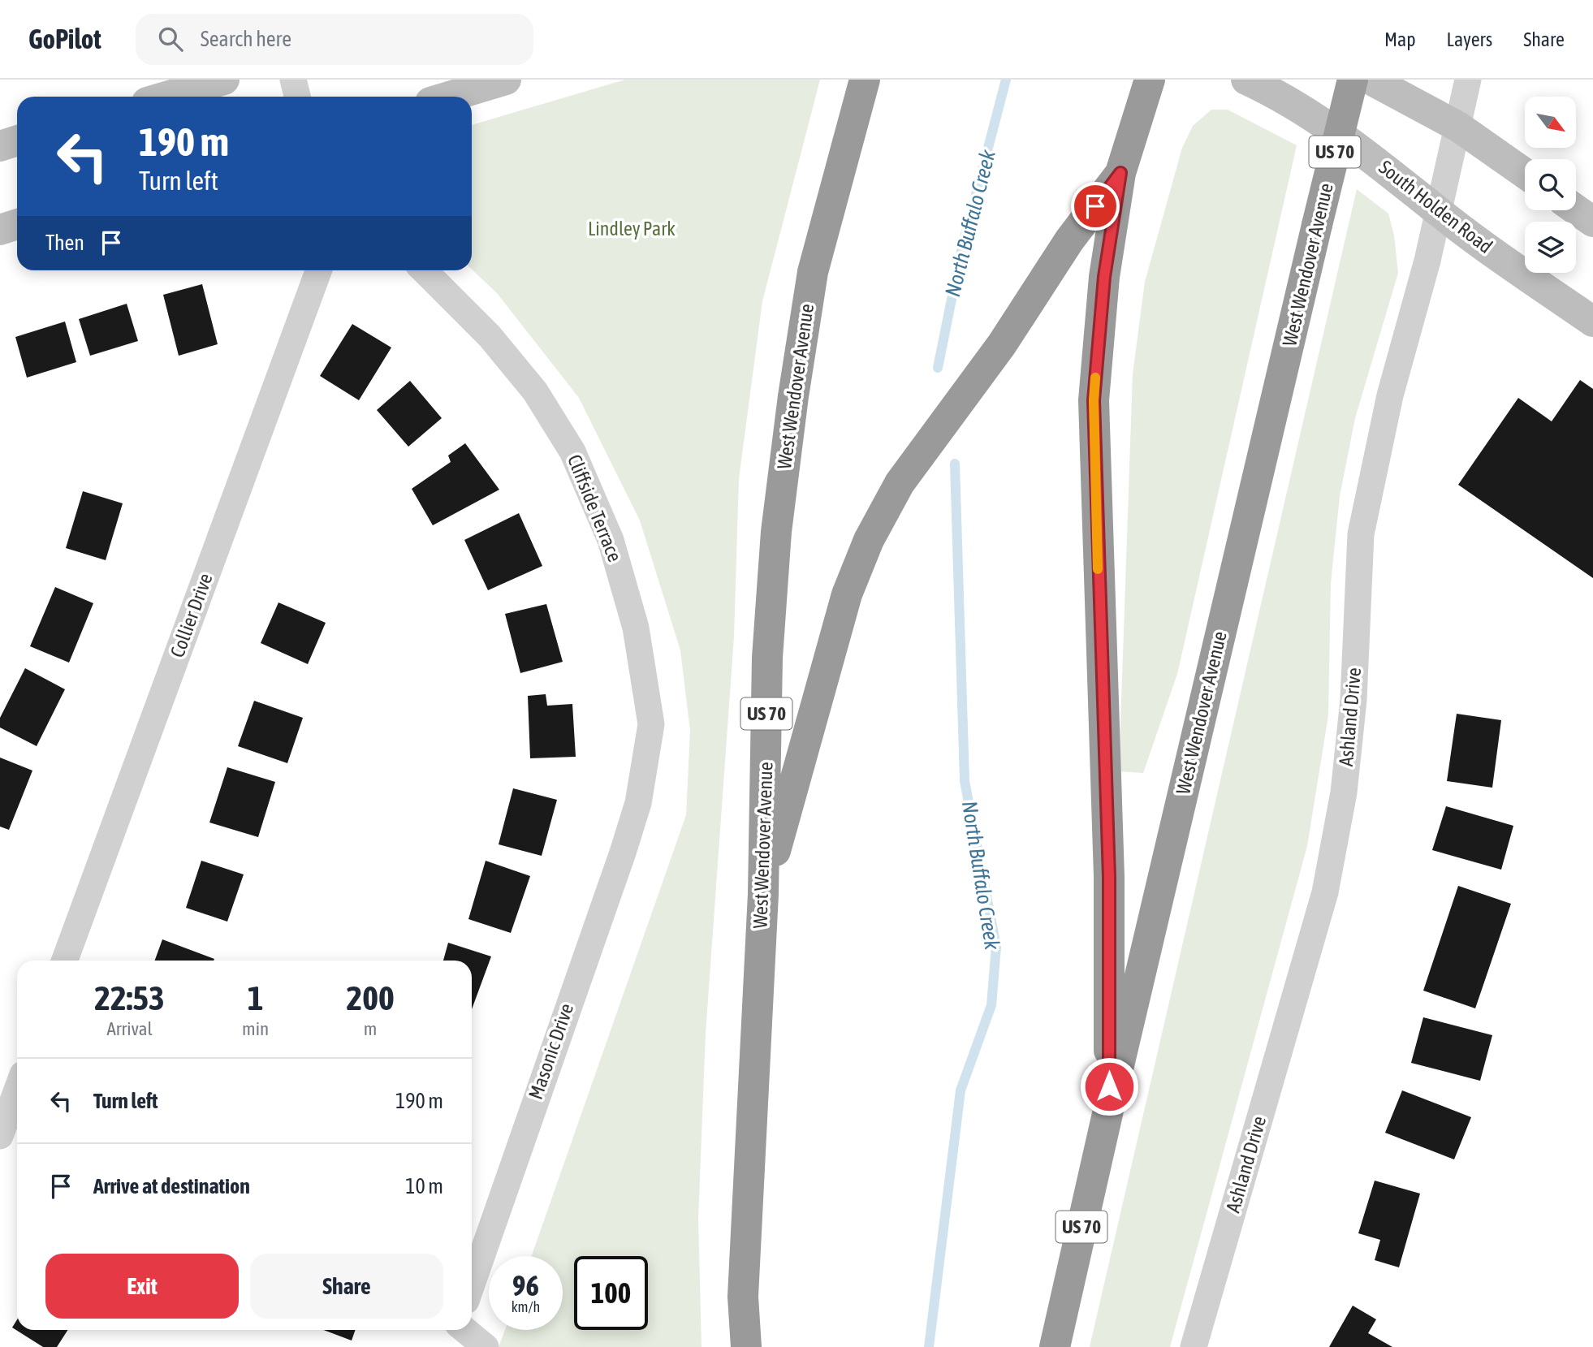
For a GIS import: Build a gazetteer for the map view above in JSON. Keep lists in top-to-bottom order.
{
  "streets": {
    "highway": ["US 70", "West Wendover Avenue"],
    "main road": ["South Holden Road"],
    "street": [
      "Cliffside Terrace",
      "Collier Drive",
      "Ashland Drive",
      "Masonic Drive"
    ]
  },
  "crossings": [
    ["South Holden Road", "Ashland Drive"],
    ["Cliffside Terrace", "Masonic Drive"]
  ],
  "water": ["North Buffalo Creek"],
  "parks": ["Lindley Park"],
  "north": "bottom right",
  "page": {
    "header": "GoPilot",
    "search": "Search here",
    "nav": ["Map", "Layers", "Share"],
    "turn": ["190 m", "Turn left"],
    "then": "Then",
    "eta": [
      "22:53",
      "Arrival",
      "1",
      "min",
      "200",
      "m"
    ],
    "list": [
      {
        "name": "Turn left",
        "value": "190 m"
      },
      {
        "name": "Arrive at destination",
        "value": "10 m"
      }
    ],
    "buttons": ["Exit", "Share"],
    "speed": "96 km/h",
    "limit": "100"
  }
}
